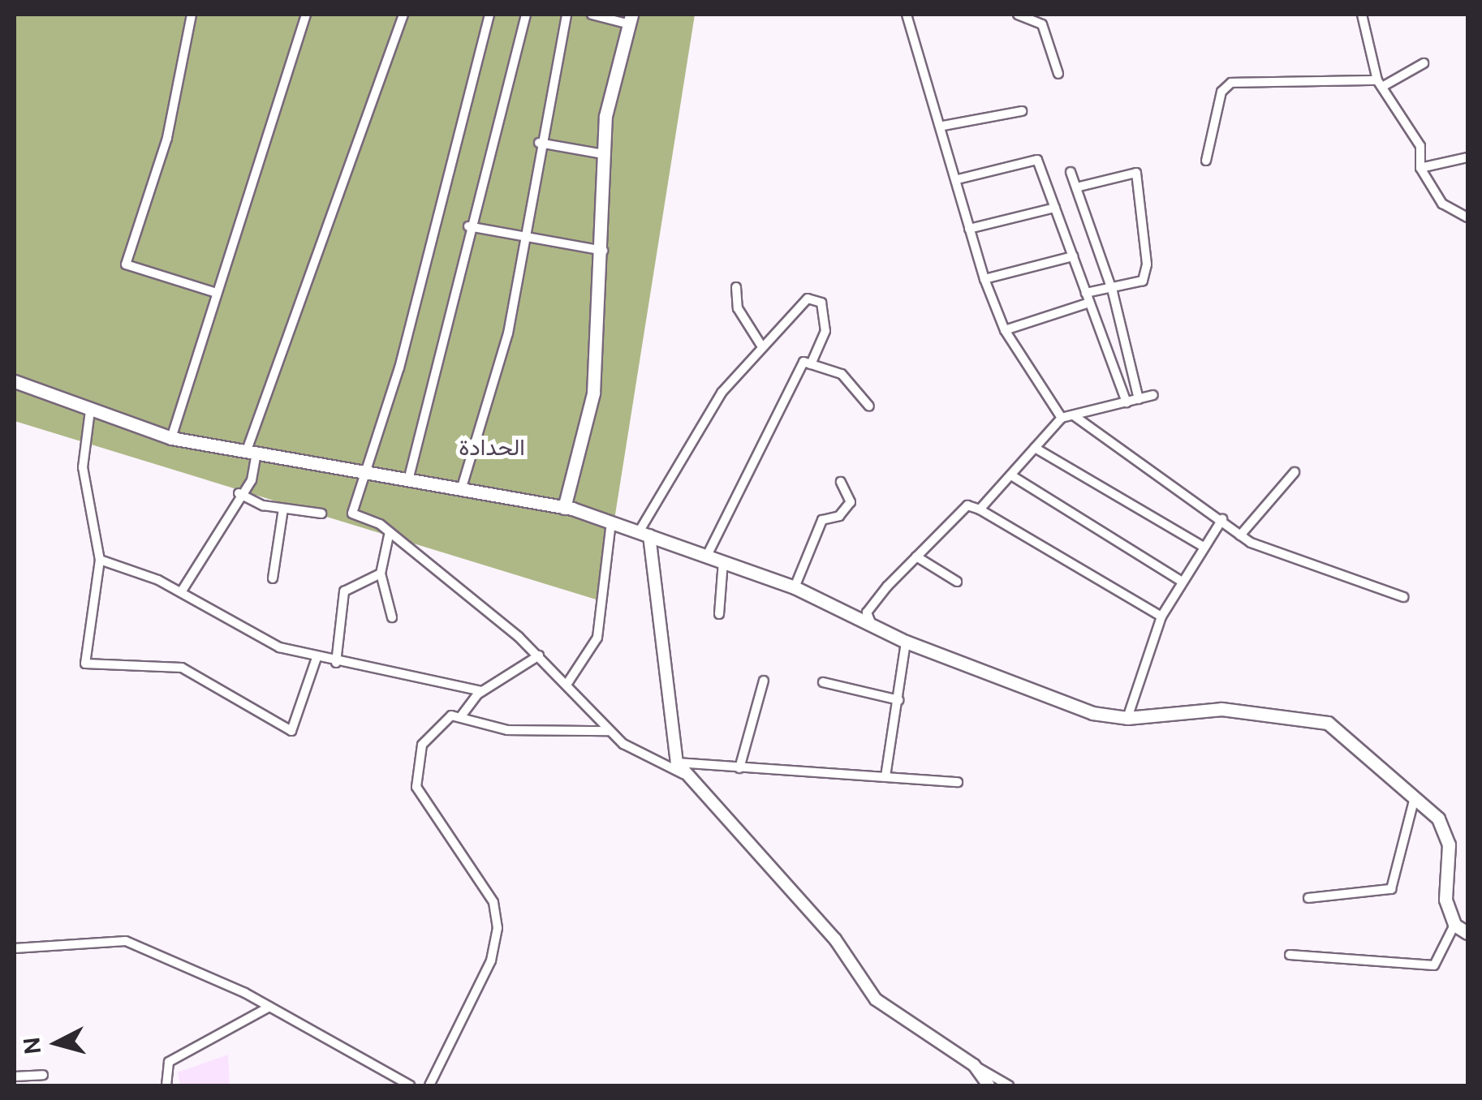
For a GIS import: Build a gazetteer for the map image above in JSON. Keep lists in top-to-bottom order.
{
  "districts": ["الحدادة"],
  "north": "left"
}
